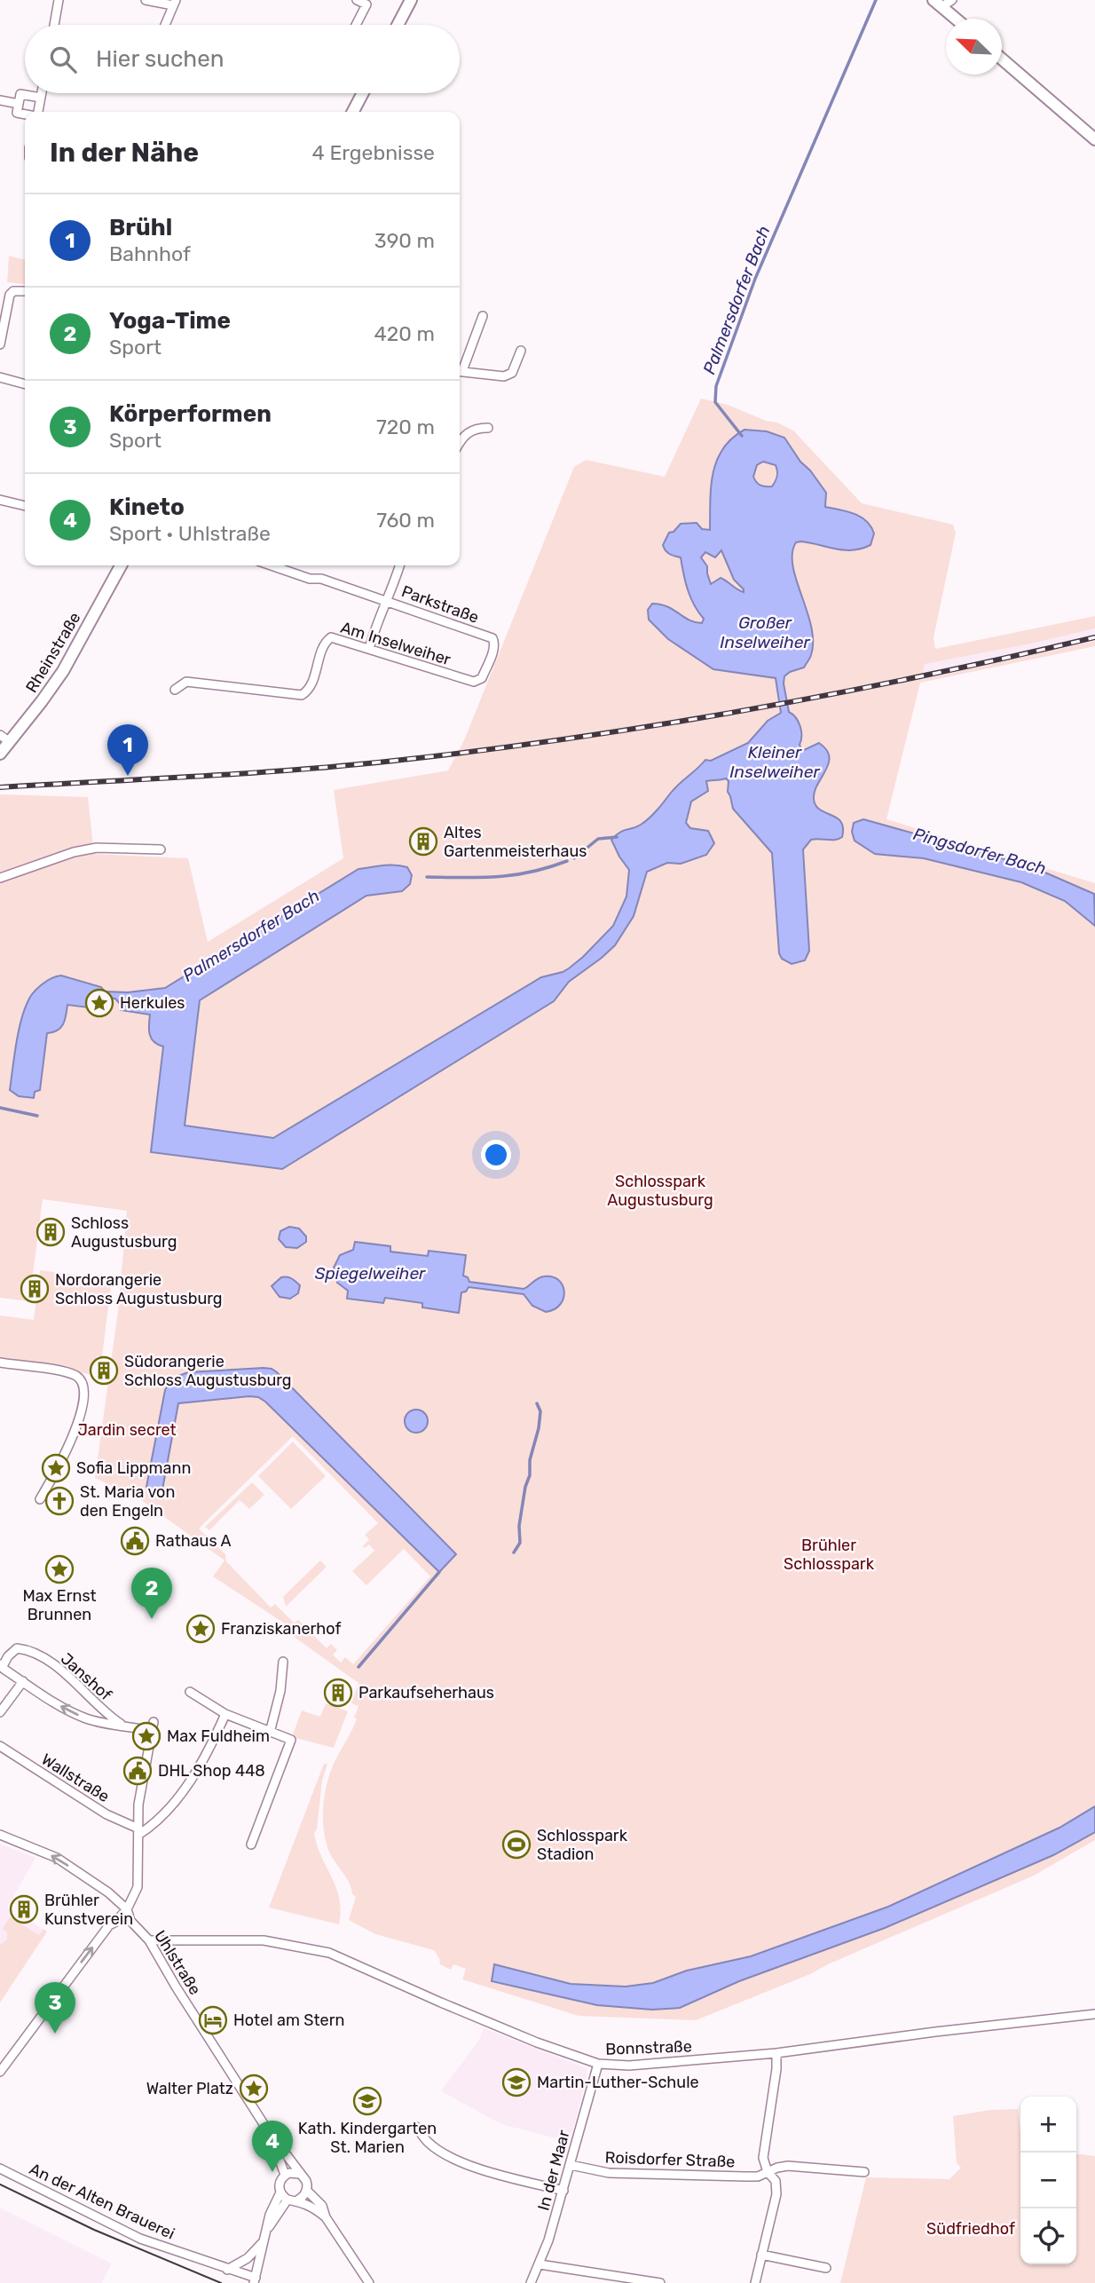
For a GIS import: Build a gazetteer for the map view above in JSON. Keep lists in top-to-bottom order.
{
  "streets": {
    "main road": ["Rheinstraße"],
    "street": [
      "Parkstraße",
      "Am Inselweiher",
      "Janshof",
      "Wallstraße",
      "Uhlstraße",
      "Bonnstraße",
      "Roisdorfer Straße",
      "In der Maar",
      "An der Alten Brauerei"
    ]
  },
  "crossings": [
    ["Parkstraße", "Am Inselweiher"],
    ["Janshof", "Wallstraße"],
    ["Uhlstraße", "Bonnstraße"],
    ["Bonnstraße", "In der Maar"],
    ["Roisdorfer Straße", "In der Maar"]
  ],
  "water": [
    "Palmersdorfer Bach",
    "Großer Inselweiher",
    "Kleiner Inselweiher",
    "Pingsdorfer Bach",
    "Spiegelweiher"
  ],
  "parks": [
    "Schlosspark Augustusburg",
    "Jardin secret",
    "Brühler Schlosspark",
    "Südfriedhof"
  ],
  "places": {
    "building": [
      "Altes Gartenmeisterhaus",
      "Schloss Augustusburg",
      "Nordorangerie Schloss Augustusburg",
      "Südorangerie Schloss Augustusburg",
      "Parkaufseherhaus",
      "Brühler Kunstverein"
    ],
    "place": [
      "Herkules",
      "Sofia Lippmann",
      "Max Ernst Brunnen",
      "Franziskanerhof",
      "Max Fuldheim",
      "Walter Platz"
    ],
    "church": ["St. Maria von den Engeln"],
    "public building": ["Rathaus A", "DHL Shop 448"],
    "sports": ["Schlosspark Stadion"],
    "hotel": ["Hotel am Stern"],
    "school or university": ["Martin-Luther-Schule", "Kath. Kindergarten St. Marien"]
  },
  "north": "top left",
  "page": {
    "search": "Hier suchen",
    "heading": ["In der Nähe", "4 Ergebnisse"],
    "list": [
      {
        "mark": "1",
        "name": "Brühl",
        "note": "Bahnhof",
        "value": "390 m"
      },
      {
        "mark": "2",
        "name": "Yoga-Time",
        "note": "Sport",
        "value": "420 m"
      },
      {
        "mark": "3",
        "name": "Körperformen",
        "note": "Sport",
        "value": "720 m"
      },
      {
        "mark": "4",
        "name": "Kineto",
        "note": "Sport · Uhlstraße",
        "value": "760 m"
      }
    ],
    "pins": [
      "1",
      "2",
      "3",
      "4"
    ],
    "map_buttons": ["+", "−"]
  }
}
